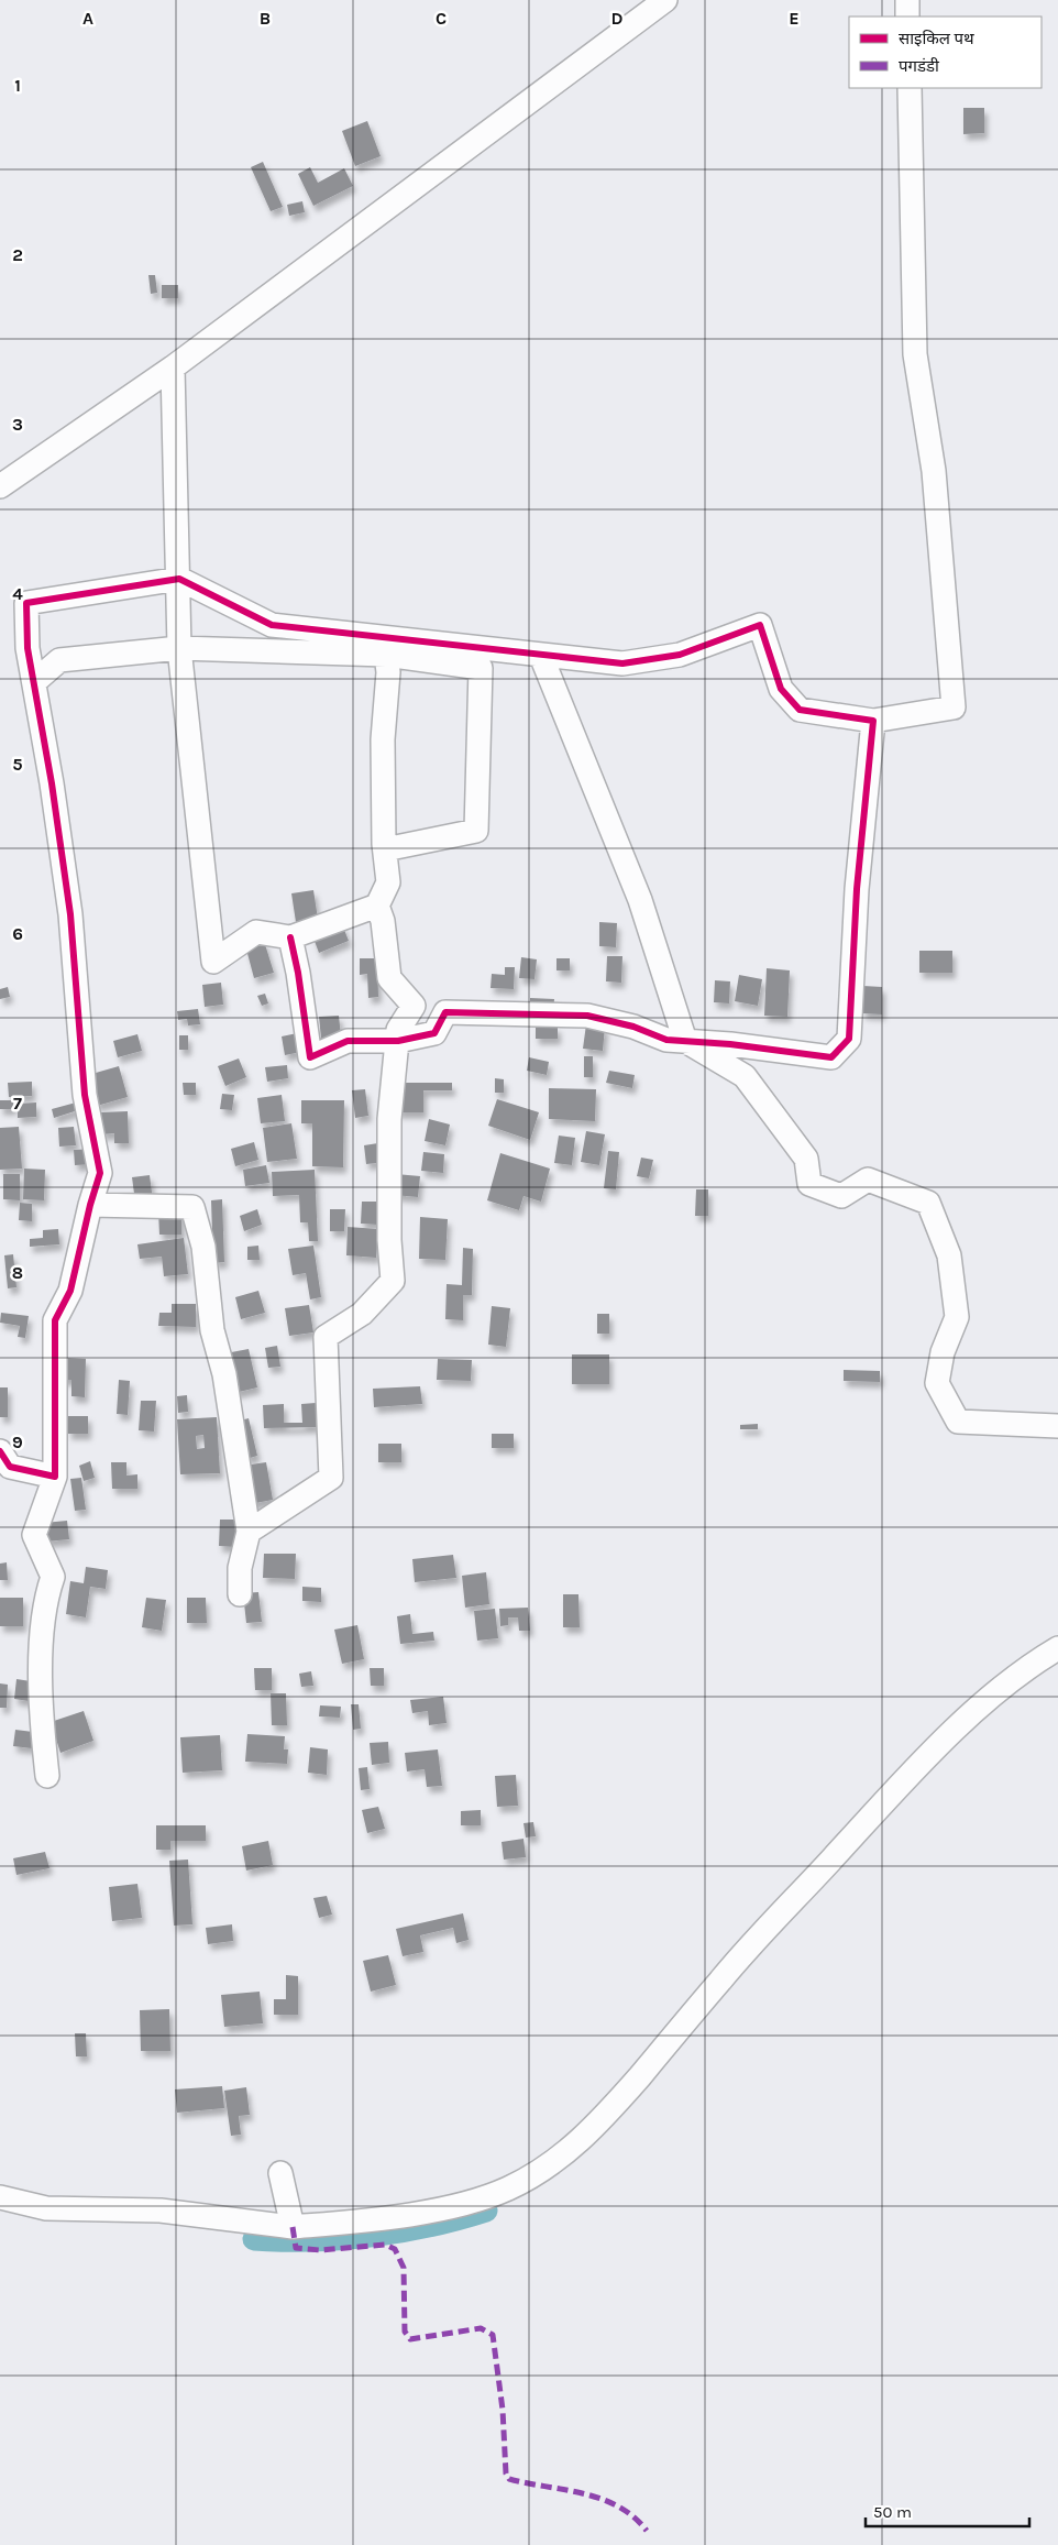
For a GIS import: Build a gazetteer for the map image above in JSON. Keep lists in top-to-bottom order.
{
  "legend": ["साइकिल पथ", "पगडंडी"],
  "scale_bar": "50 m",
  "grid": {
    "columns": [
      "A",
      "B",
      "C",
      "D",
      "E"
    ],
    "rows": [
      "1",
      "2",
      "3",
      "4",
      "5",
      "6",
      "7",
      "8",
      "9"
    ]
  }
}
